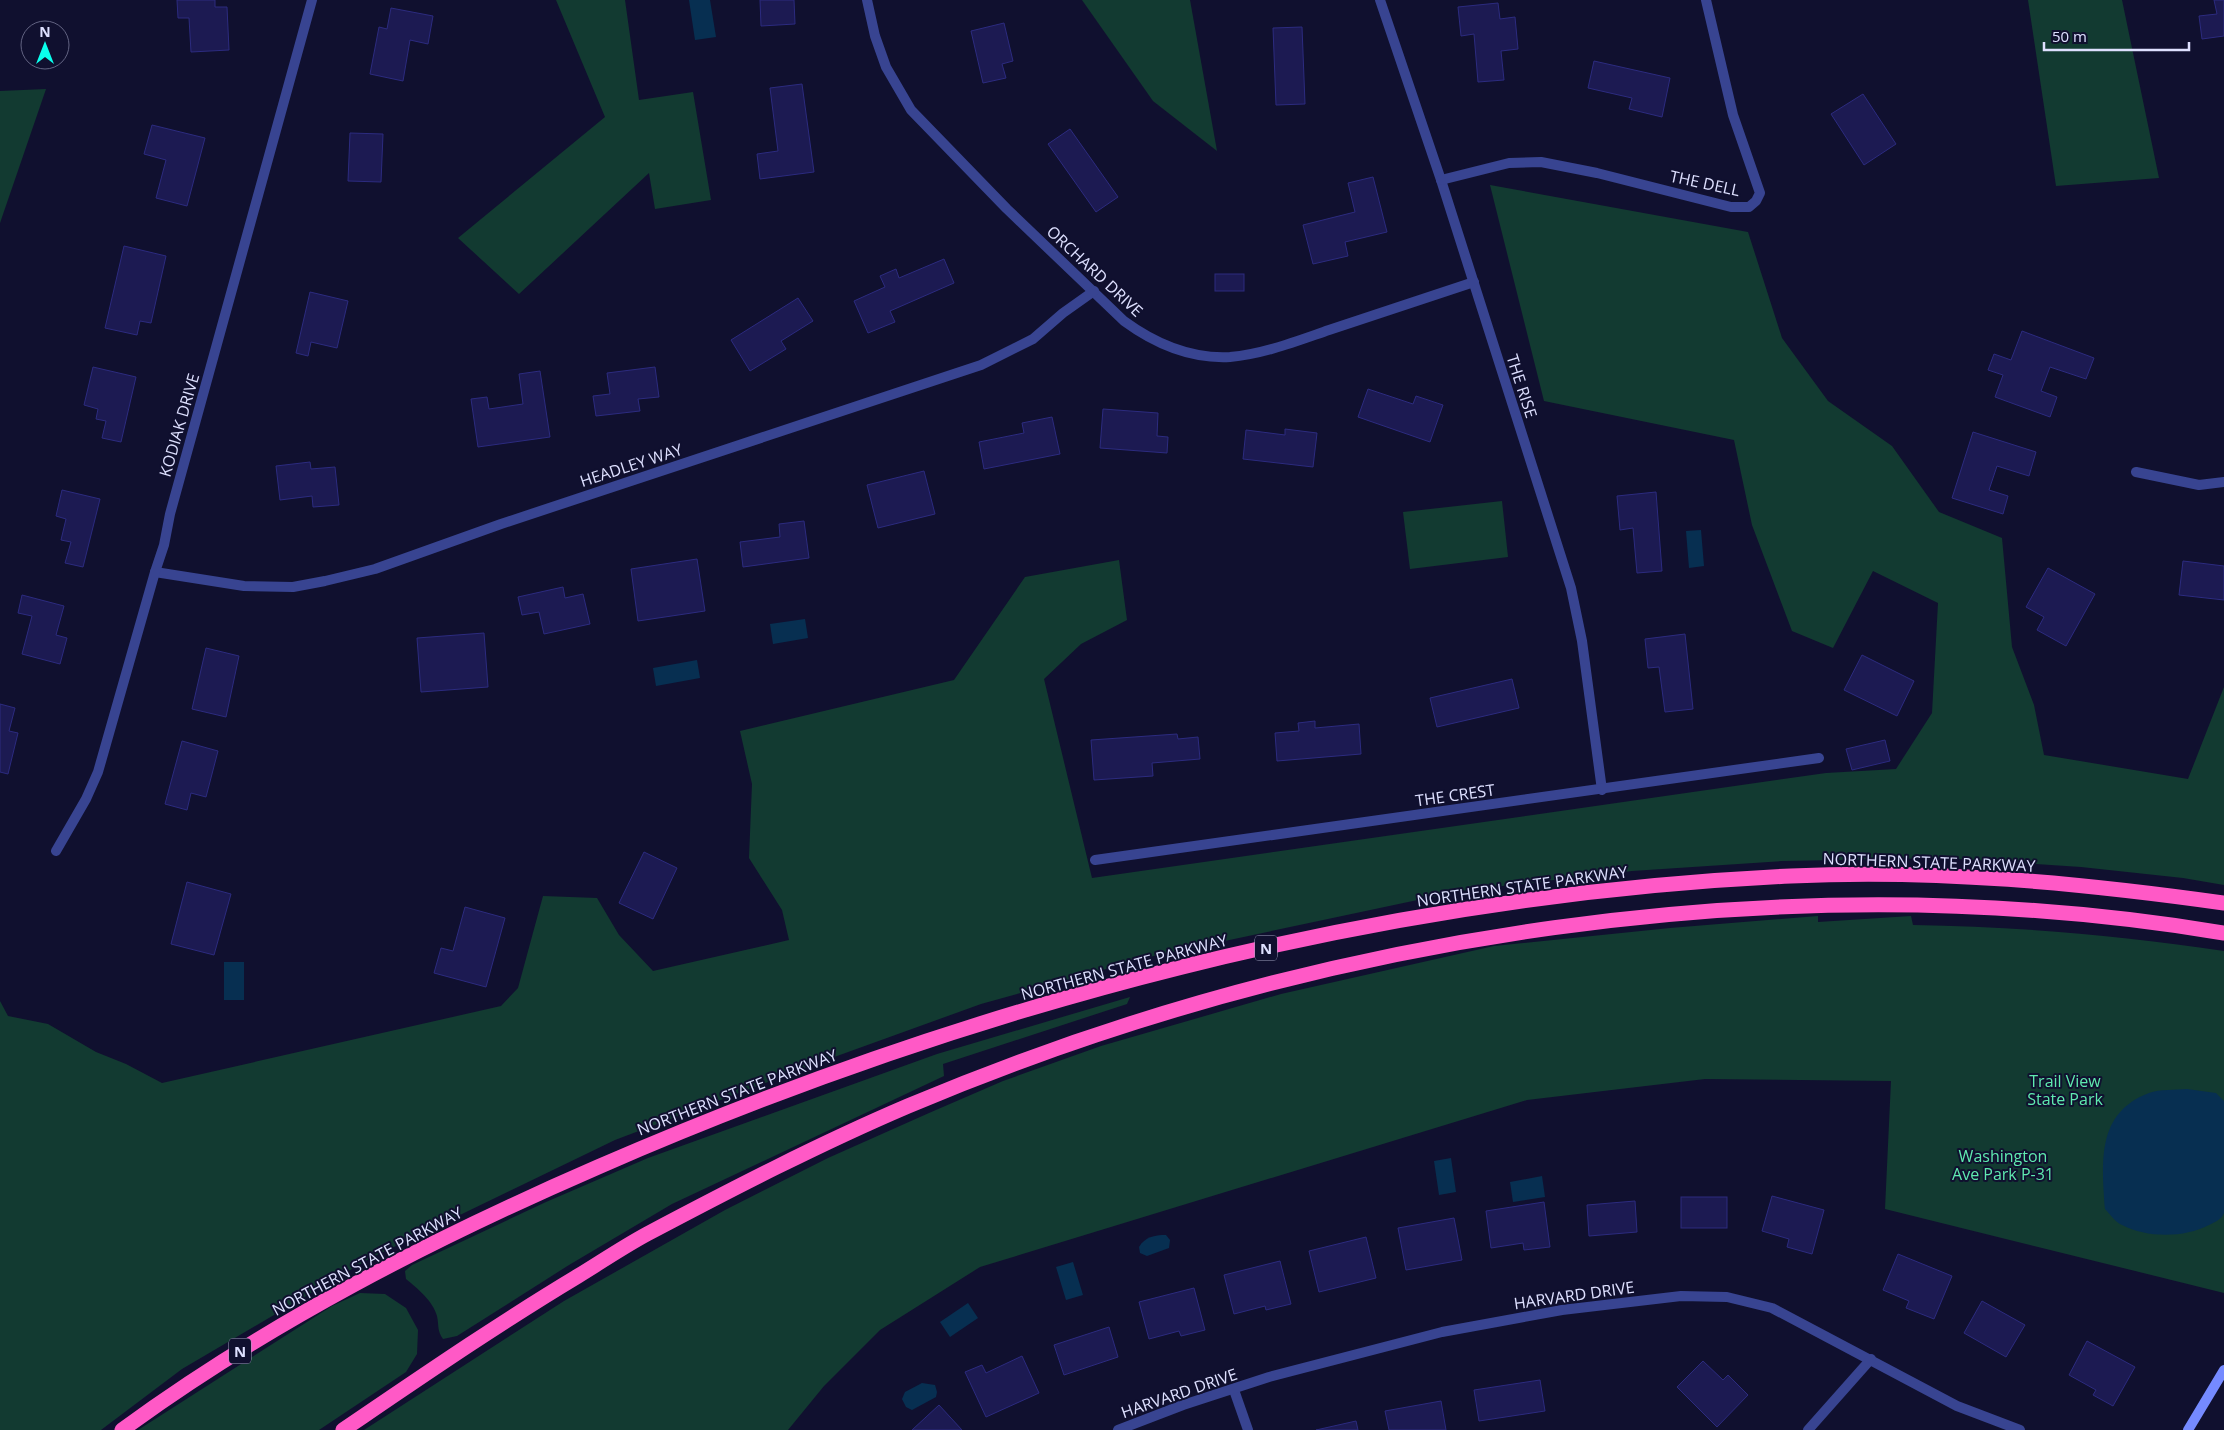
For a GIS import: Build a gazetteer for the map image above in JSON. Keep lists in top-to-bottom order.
{
  "streets": {
    "highway": ["NORTHERN STATE PARKWAY", "N"],
    "street": [
      "THE DELL",
      "ORCHARD DRIVE",
      "THE RISE",
      "KODIAK DRIVE",
      "HEADLEY WAY",
      "THE CREST",
      "HARVARD DRIVE"
    ]
  },
  "crossings": [
    ["THE DELL", "THE RISE"],
    ["ORCHARD DRIVE", "THE RISE"],
    ["ORCHARD DRIVE", "HEADLEY WAY"],
    ["THE RISE", "THE CREST"],
    ["KODIAK DRIVE", "HEADLEY WAY"]
  ],
  "parks": ["Trail View State Park", "Washington Ave Park P-31"],
  "scale_bar": "50 m",
  "north": "top"
}
